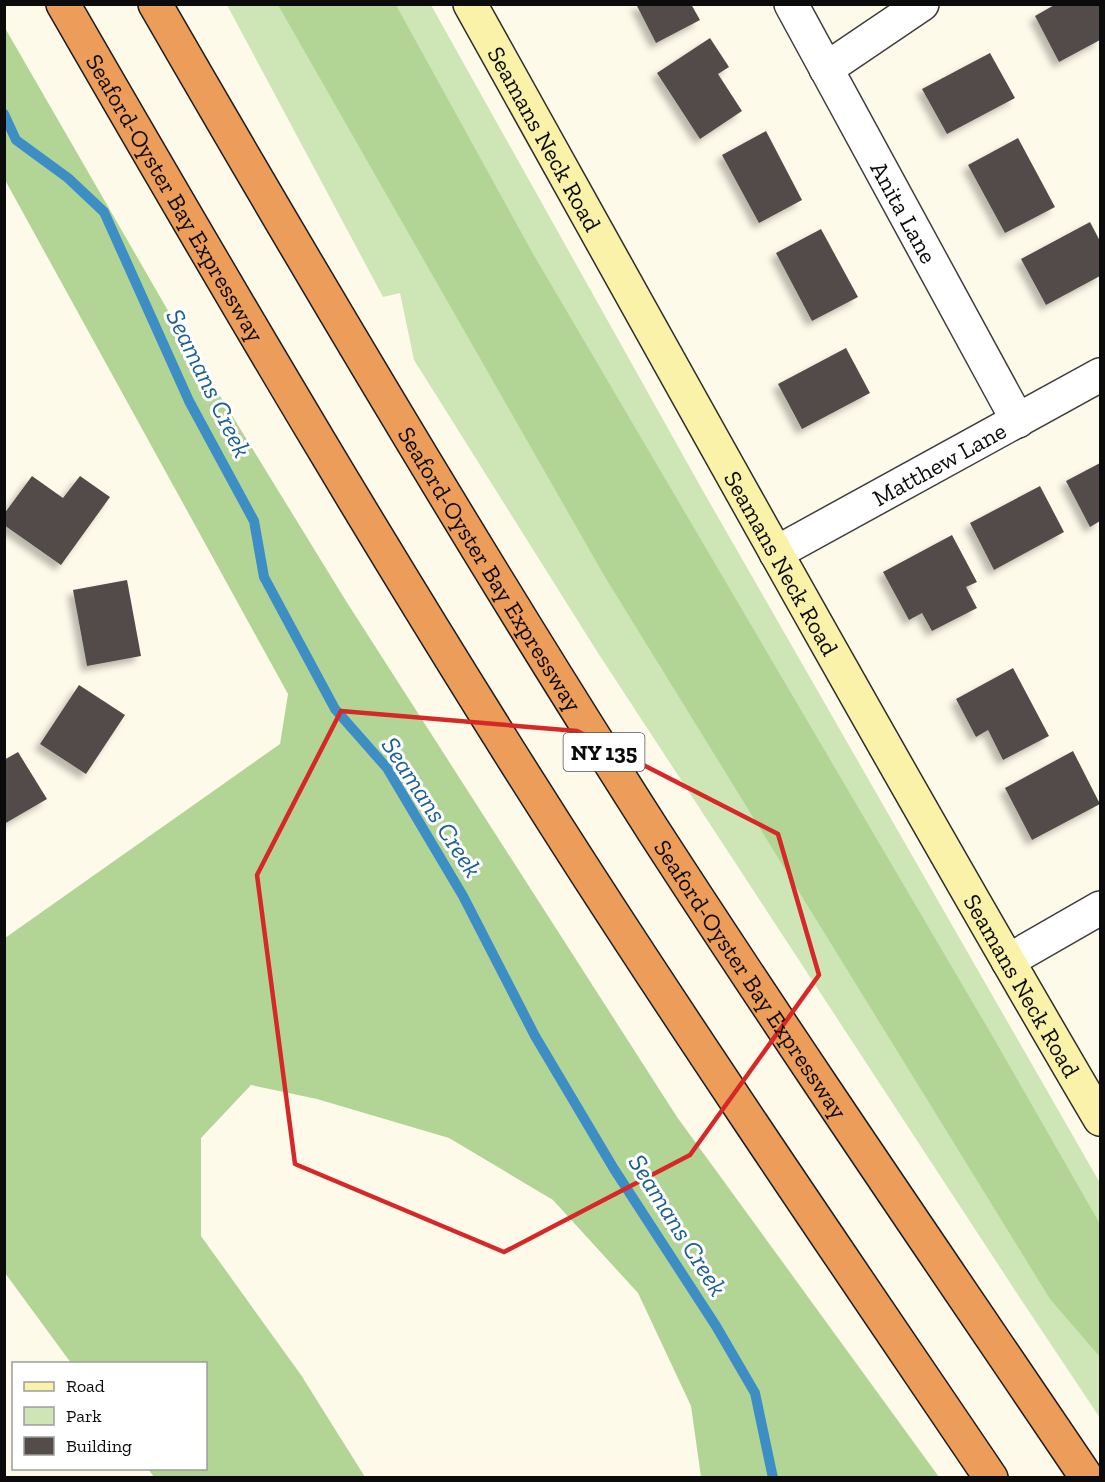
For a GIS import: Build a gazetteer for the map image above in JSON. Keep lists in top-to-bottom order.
{
  "streets": {
    "highway": ["Seaford-Oyster Bay Expressway", "NY 135"],
    "street": ["Seamans Neck Road", "Anita Lane", "Matthew Lane"]
  },
  "crossings": [
    ["Seamans Neck Road", "Matthew Lane"],
    ["Anita Lane", "Matthew Lane"]
  ],
  "water": ["Seamans Creek"],
  "legend": ["Road", "Park", "Building"]
}
